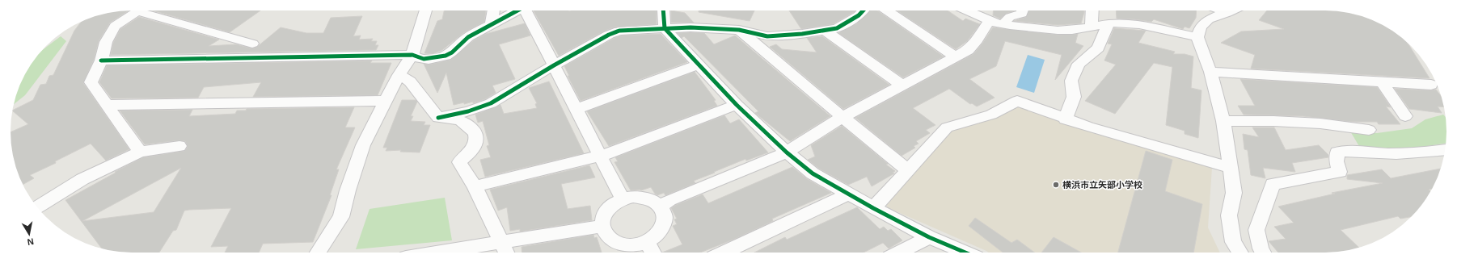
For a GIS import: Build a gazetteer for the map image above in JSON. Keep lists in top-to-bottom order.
{
  "places": ["横浜市立矢部小学校"],
  "north": "bottom"
}
